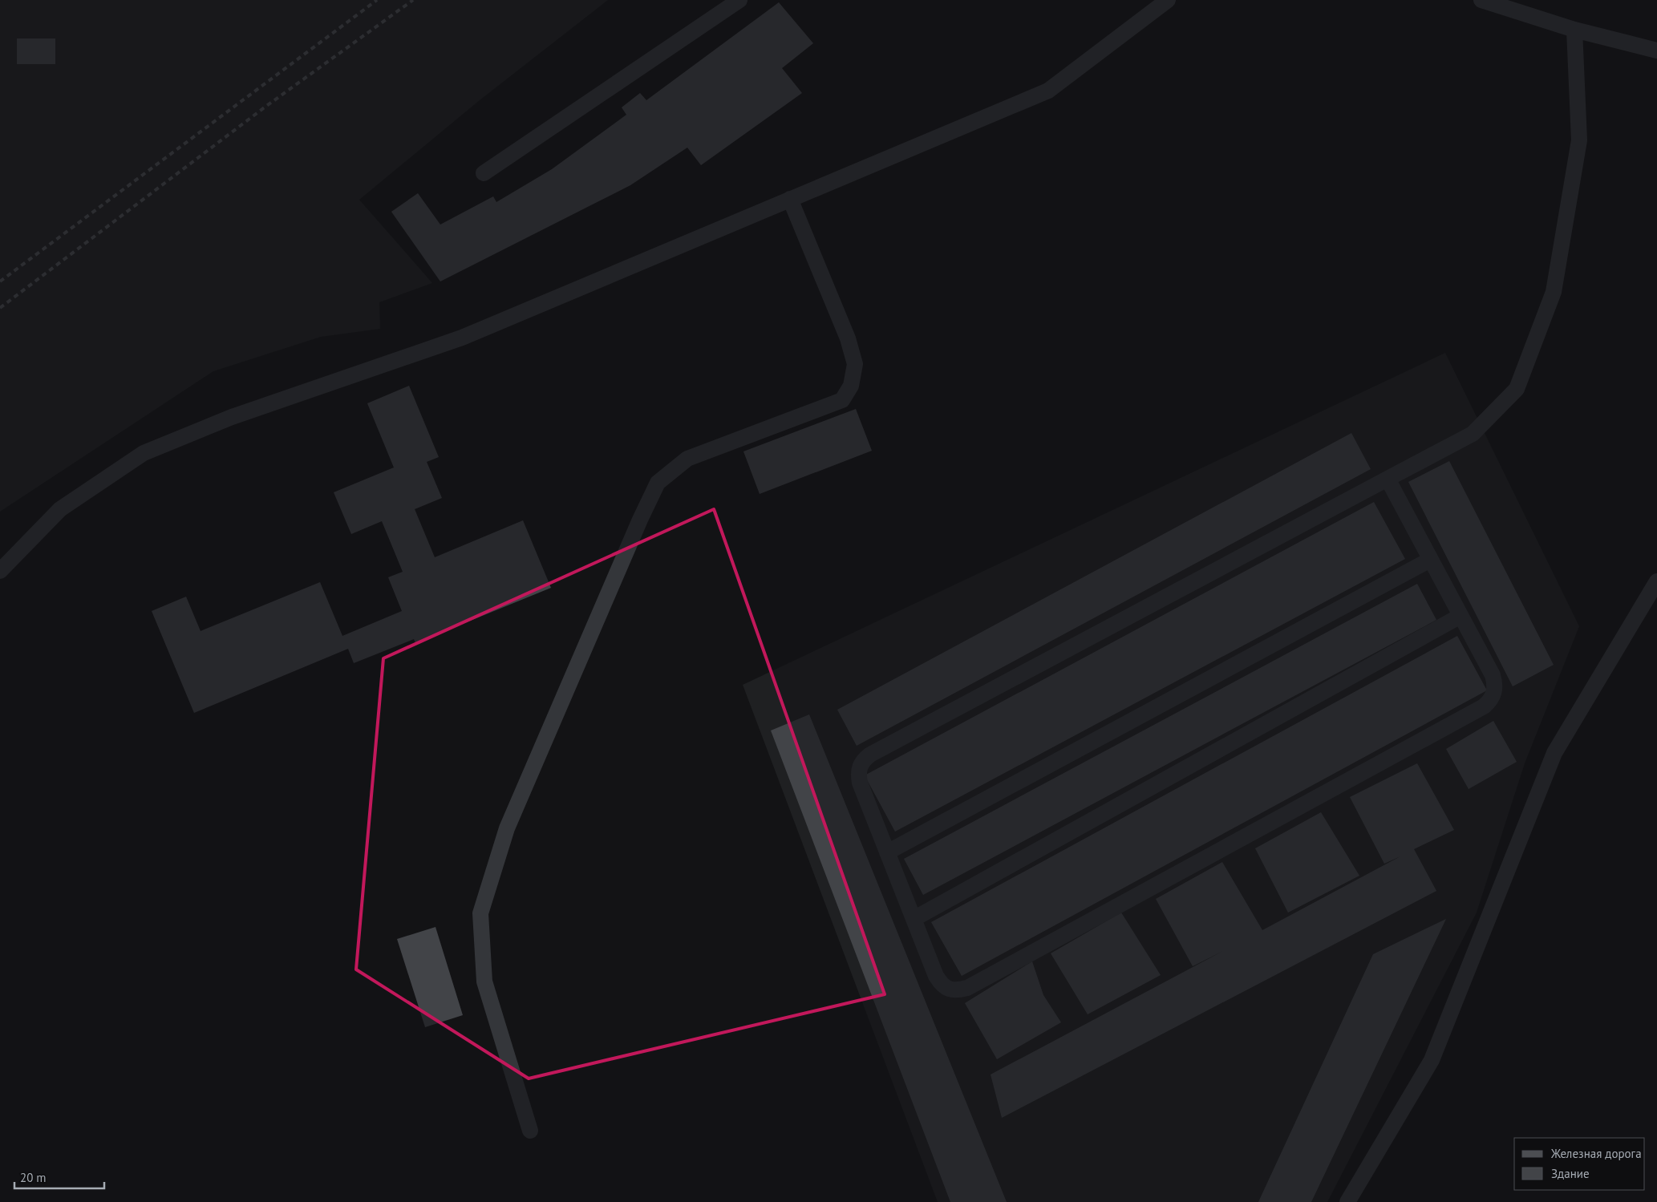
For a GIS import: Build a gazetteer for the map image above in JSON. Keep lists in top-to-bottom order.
{
  "legend": ["Железная дорога", "Здание"],
  "scale_bar": "20 m"
}
